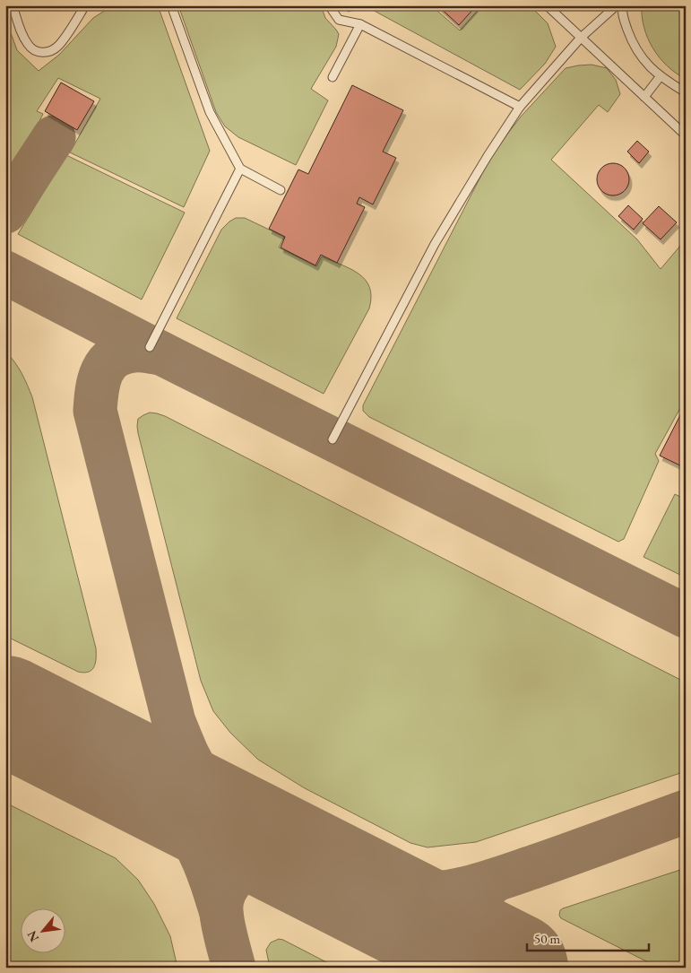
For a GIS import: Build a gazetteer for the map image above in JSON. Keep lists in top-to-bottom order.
{
  "scale_bar": "50 m",
  "north": "bottom left"
}
